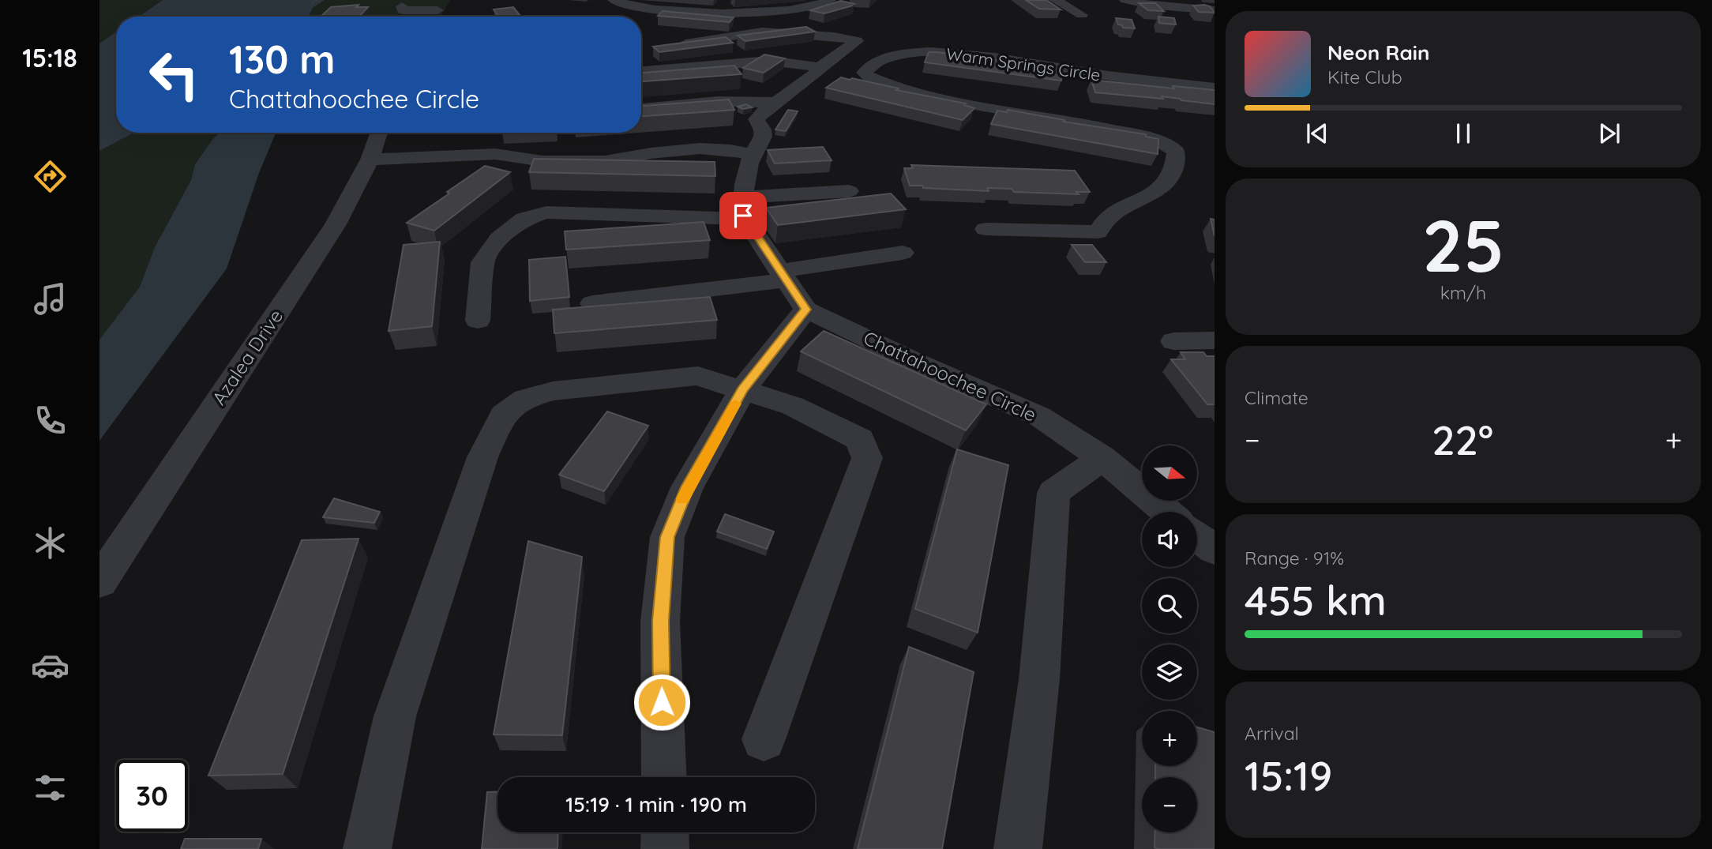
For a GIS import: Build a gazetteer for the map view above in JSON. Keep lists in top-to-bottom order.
{
  "streets": {
    "street": ["Warm Springs Circle", "Azalea Drive", "Chattahoochee Circle"]
  },
  "north": "right",
  "page": {
    "tabs": "15:18",
    "turn": ["130 m", "Chattahoochee Circle"],
    "song": ["Neon Rain", "Kite Club"],
    "tile": [
      ["25", "km/h"],
      "Climate",
      ["Range · 91%", "455 km"],
      ["Arrival", "15:19"]
    ],
    "heat": ["−", "22°", "+"],
    "map_buttons": ["+", "−"],
    "limit": "30",
    "trip": "15:19 · 1 min · 190 m"
  }
}
